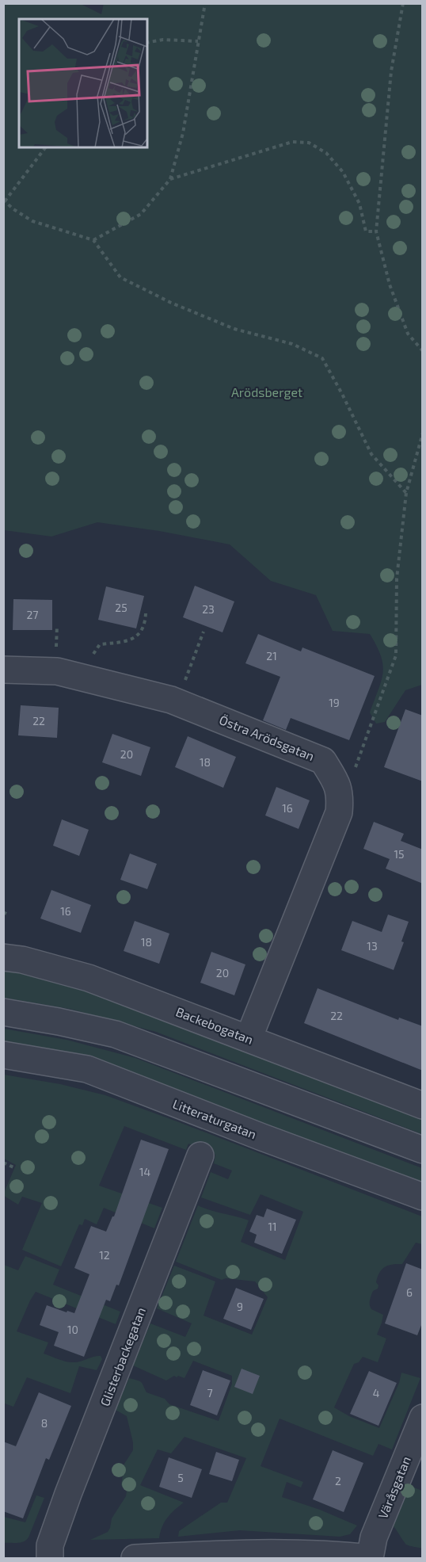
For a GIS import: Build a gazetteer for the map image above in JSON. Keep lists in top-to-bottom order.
{
  "streets": {
    "street": [
      "Östra Arödsgatan",
      "Backebogatan",
      "Litteraturgatan",
      "Glisterbackegatan",
      "Väråsgatan"
    ]
  },
  "crossings": [
    ["Östra Arödsgatan", "Backebogatan"]
  ],
  "parks": ["Arödsberget"],
  "house_numbers": [
    "25",
    "23",
    "27",
    "21",
    "19",
    "22",
    "20",
    "18",
    "16",
    "15",
    "16",
    "18",
    "13",
    "20",
    "22",
    "14",
    "11",
    "12",
    "6",
    "9",
    "10",
    "7",
    "4",
    "8",
    "5",
    "2"
  ]
}
